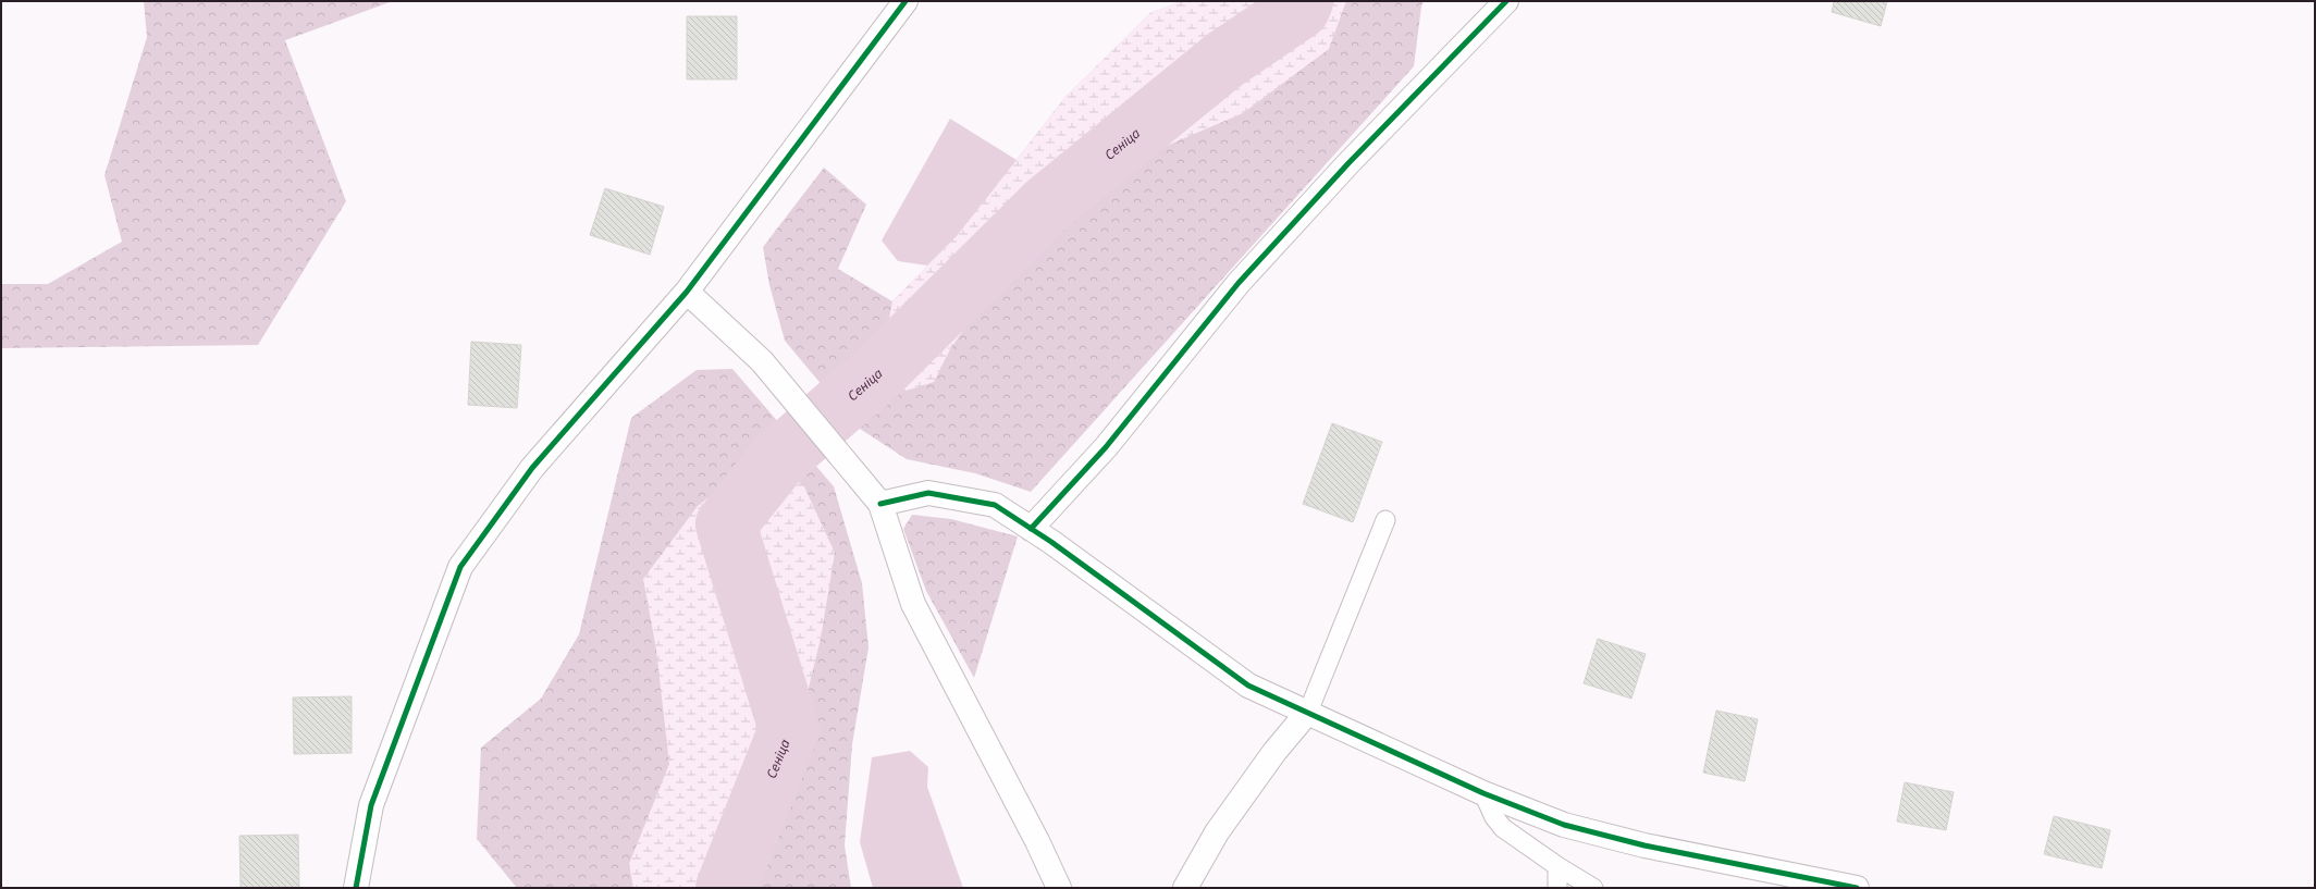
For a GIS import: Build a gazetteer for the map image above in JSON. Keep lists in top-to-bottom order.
{
  "water": ["Сеніца"]
}
